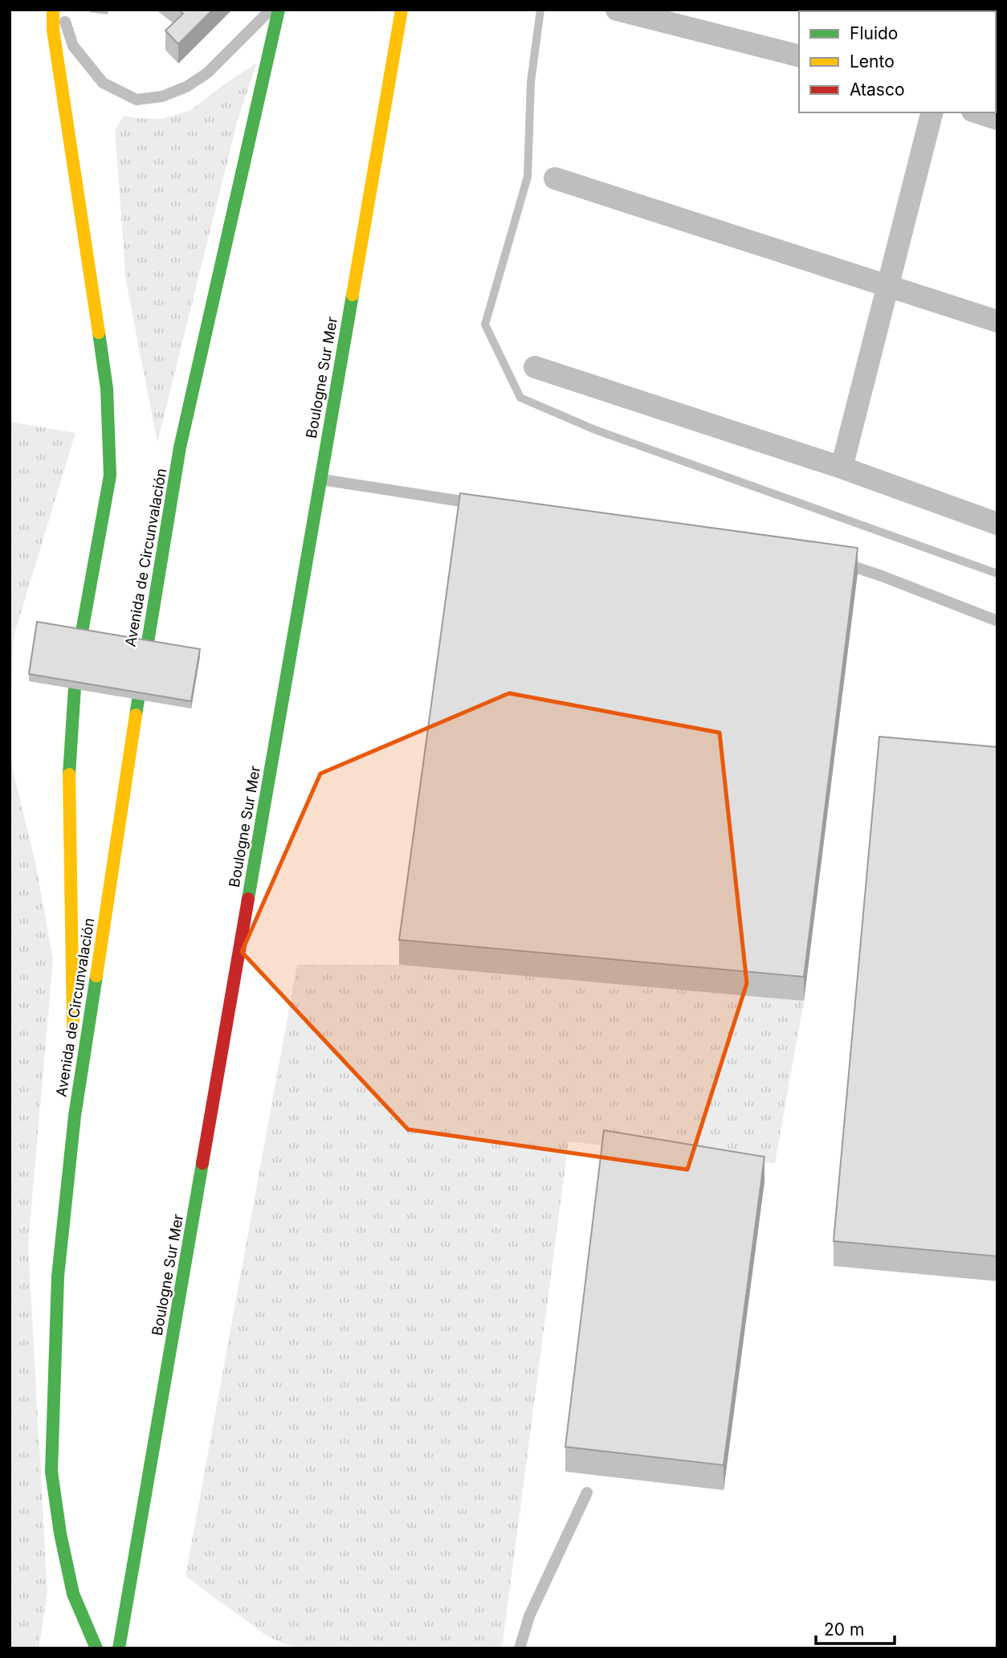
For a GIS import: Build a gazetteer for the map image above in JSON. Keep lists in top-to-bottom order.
{
  "streets": {
    "street": ["Boulogne Sur Mer", "Avenida de Circunvalación"]
  },
  "legend": ["Fluido", "Lento", "Atasco"],
  "scale_bar": "20 m"
}
